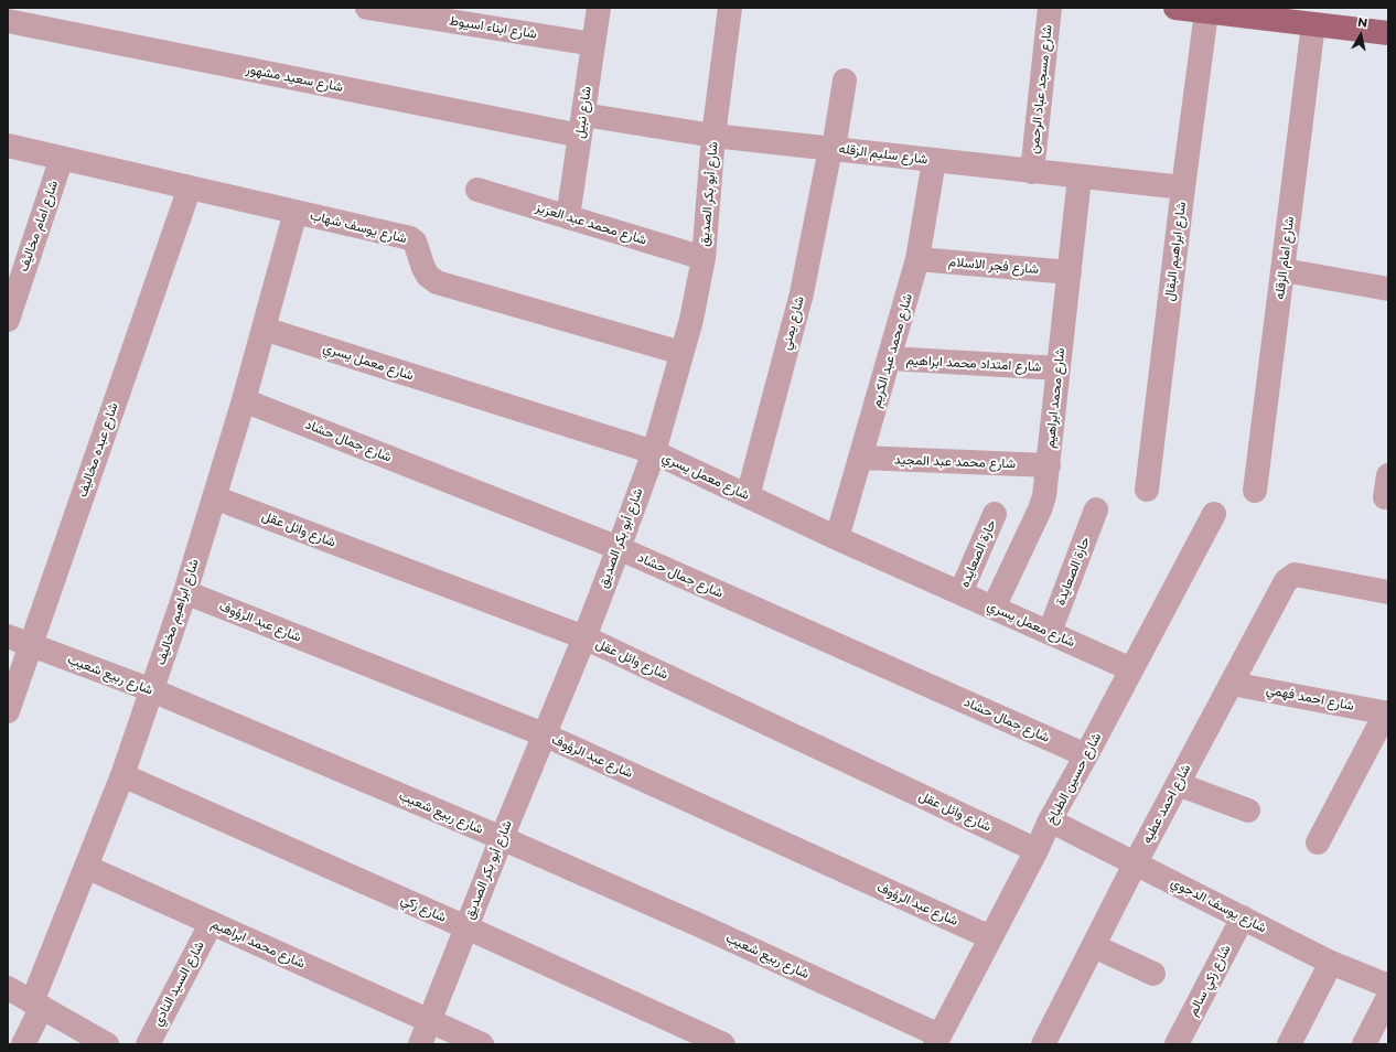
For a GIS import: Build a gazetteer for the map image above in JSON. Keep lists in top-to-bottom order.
{
  "streets": {
    "street": [
      "شارع ابناء اسيوط",
      "شارع سعيد مشهور",
      "شارع مسجد عباد الرحمن",
      "شارع نبيل",
      "شارع سليم الزقله",
      "شارع أبو بكر الصديق",
      "شارع محمد عبد العزيز",
      "شارع امام مخاليف",
      "شارع يوسف شهاب",
      "شارع ابراهيم البقال",
      "شارع امام الزقله",
      "شارع فجر الاسلام",
      "شارع يمني",
      "شارع محمد عبد الكريم",
      "شارع معمل يسري",
      "شارع امتداد محمد ابراهيم",
      "شارع محمد ابراهيم",
      "شارع جمال حشاد",
      "شارع عبده مخاليف",
      "شارع محمد عبد المجيد",
      "شارع وائل عقل",
      "حارة الصعايده",
      "حارة الصعايدة",
      "شارع ابراهيم مخاليف",
      "شارع عبد الرؤوف",
      "شارع ربيع شعيب",
      "شارع احمد فهمي",
      "شارع حسين الطباخ",
      "شارع احمد عطيه",
      "شارع يوسف الدجوي",
      "شارع زكي",
      "شارع زكي سالم",
      "شارع السيد النادي"
    ]
  },
  "crossings": [
    ["شارع ابناء اسيوط", "شارع نبيل"],
    ["شارع سعيد مشهور", "شارع نبيل"],
    ["شارع سعيد مشهور", "شارع سليم الزقله"],
    ["شارع مسجد عباد الرحمن", "شارع سليم الزقله"],
    ["شارع نبيل", "شارع سليم الزقله"],
    ["شارع نبيل", "شارع محمد عبد العزيز"],
    ["شارع سليم الزقله", "شارع أبو بكر الصديق"],
    ["شارع سليم الزقله", "شارع ابراهيم البقال"],
    ["شارع سليم الزقله", "شارع يمني"],
    ["شارع سليم الزقله", "شارع محمد عبد الكريم"],
    ["شارع سليم الزقله", "شارع محمد ابراهيم"],
    ["شارع أبو بكر الصديق", "شارع محمد عبد العزيز"],
    ["شارع أبو بكر الصديق", "شارع يوسف شهاب"],
    ["شارع أبو بكر الصديق", "شارع معمل يسري"],
    ["شارع أبو بكر الصديق", "شارع محمد ابراهيم"],
    ["شارع أبو بكر الصديق", "شارع جمال حشاد"],
    ["شارع أبو بكر الصديق", "شارع وائل عقل"],
    ["شارع أبو بكر الصديق", "شارع عبد الرؤوف"],
    ["شارع أبو بكر الصديق", "شارع ربيع شعيب"],
    ["شارع أبو بكر الصديق", "شارع زكي"],
    ["شارع امام مخاليف", "شارع يوسف شهاب"],
    ["شارع يوسف شهاب", "شارع عبده مخاليف"],
    ["شارع يوسف شهاب", "شارع ابراهيم مخاليف"],
    ["شارع فجر الاسلام", "شارع محمد عبد الكريم"],
    ["شارع فجر الاسلام", "شارع محمد ابراهيم"],
    ["شارع يمني", "شارع معمل يسري"],
    ["شارع محمد عبد الكريم", "شارع معمل يسري"],
    ["شارع محمد عبد الكريم", "شارع امتداد محمد ابراهيم"],
    ["شارع محمد عبد الكريم", "شارع محمد عبد المجيد"],
    ["شارع معمل يسري", "شارع محمد ابراهيم"],
    ["شارع معمل يسري", "حارة الصعايده"],
    ["شارع معمل يسري", "حارة الصعايدة"],
    ["شارع معمل يسري", "شارع ابراهيم مخاليف"],
    ["شارع معمل يسري", "شارع حسين الطباخ"],
    ["شارع امتداد محمد ابراهيم", "شارع محمد ابراهيم"],
    ["شارع محمد ابراهيم", "شارع محمد عبد المجيد"],
    ["شارع محمد ابراهيم", "شارع ابراهيم مخاليف"],
    ["شارع محمد ابراهيم", "شارع السيد النادي"],
    ["شارع جمال حشاد", "شارع ابراهيم مخاليف"],
    ["شارع جمال حشاد", "شارع حسين الطباخ"],
    ["شارع عبده مخاليف", "شارع ربيع شعيب"],
    ["شارع وائل عقل", "شارع ابراهيم مخاليف"],
    ["شارع وائل عقل", "شارع حسين الطباخ"],
    ["شارع ابراهيم مخاليف", "شارع عبد الرؤوف"],
    ["شارع ابراهيم مخاليف", "شارع ربيع شعيب"],
    ["شارع ابراهيم مخاليف", "شارع زكي"],
    ["شارع عبد الرؤوف", "شارع حسين الطباخ"],
    ["شارع ربيع شعيب", "شارع حسين الطباخ"],
    ["شارع احمد فهمي", "شارع احمد عطيه"],
    ["شارع حسين الطباخ", "شارع يوسف الدجوي"],
    ["شارع احمد عطيه", "شارع يوسف الدجوي"],
    ["شارع يوسف الدجوي", "شارع زكي سالم"]
  ],
  "north": "top"
}
